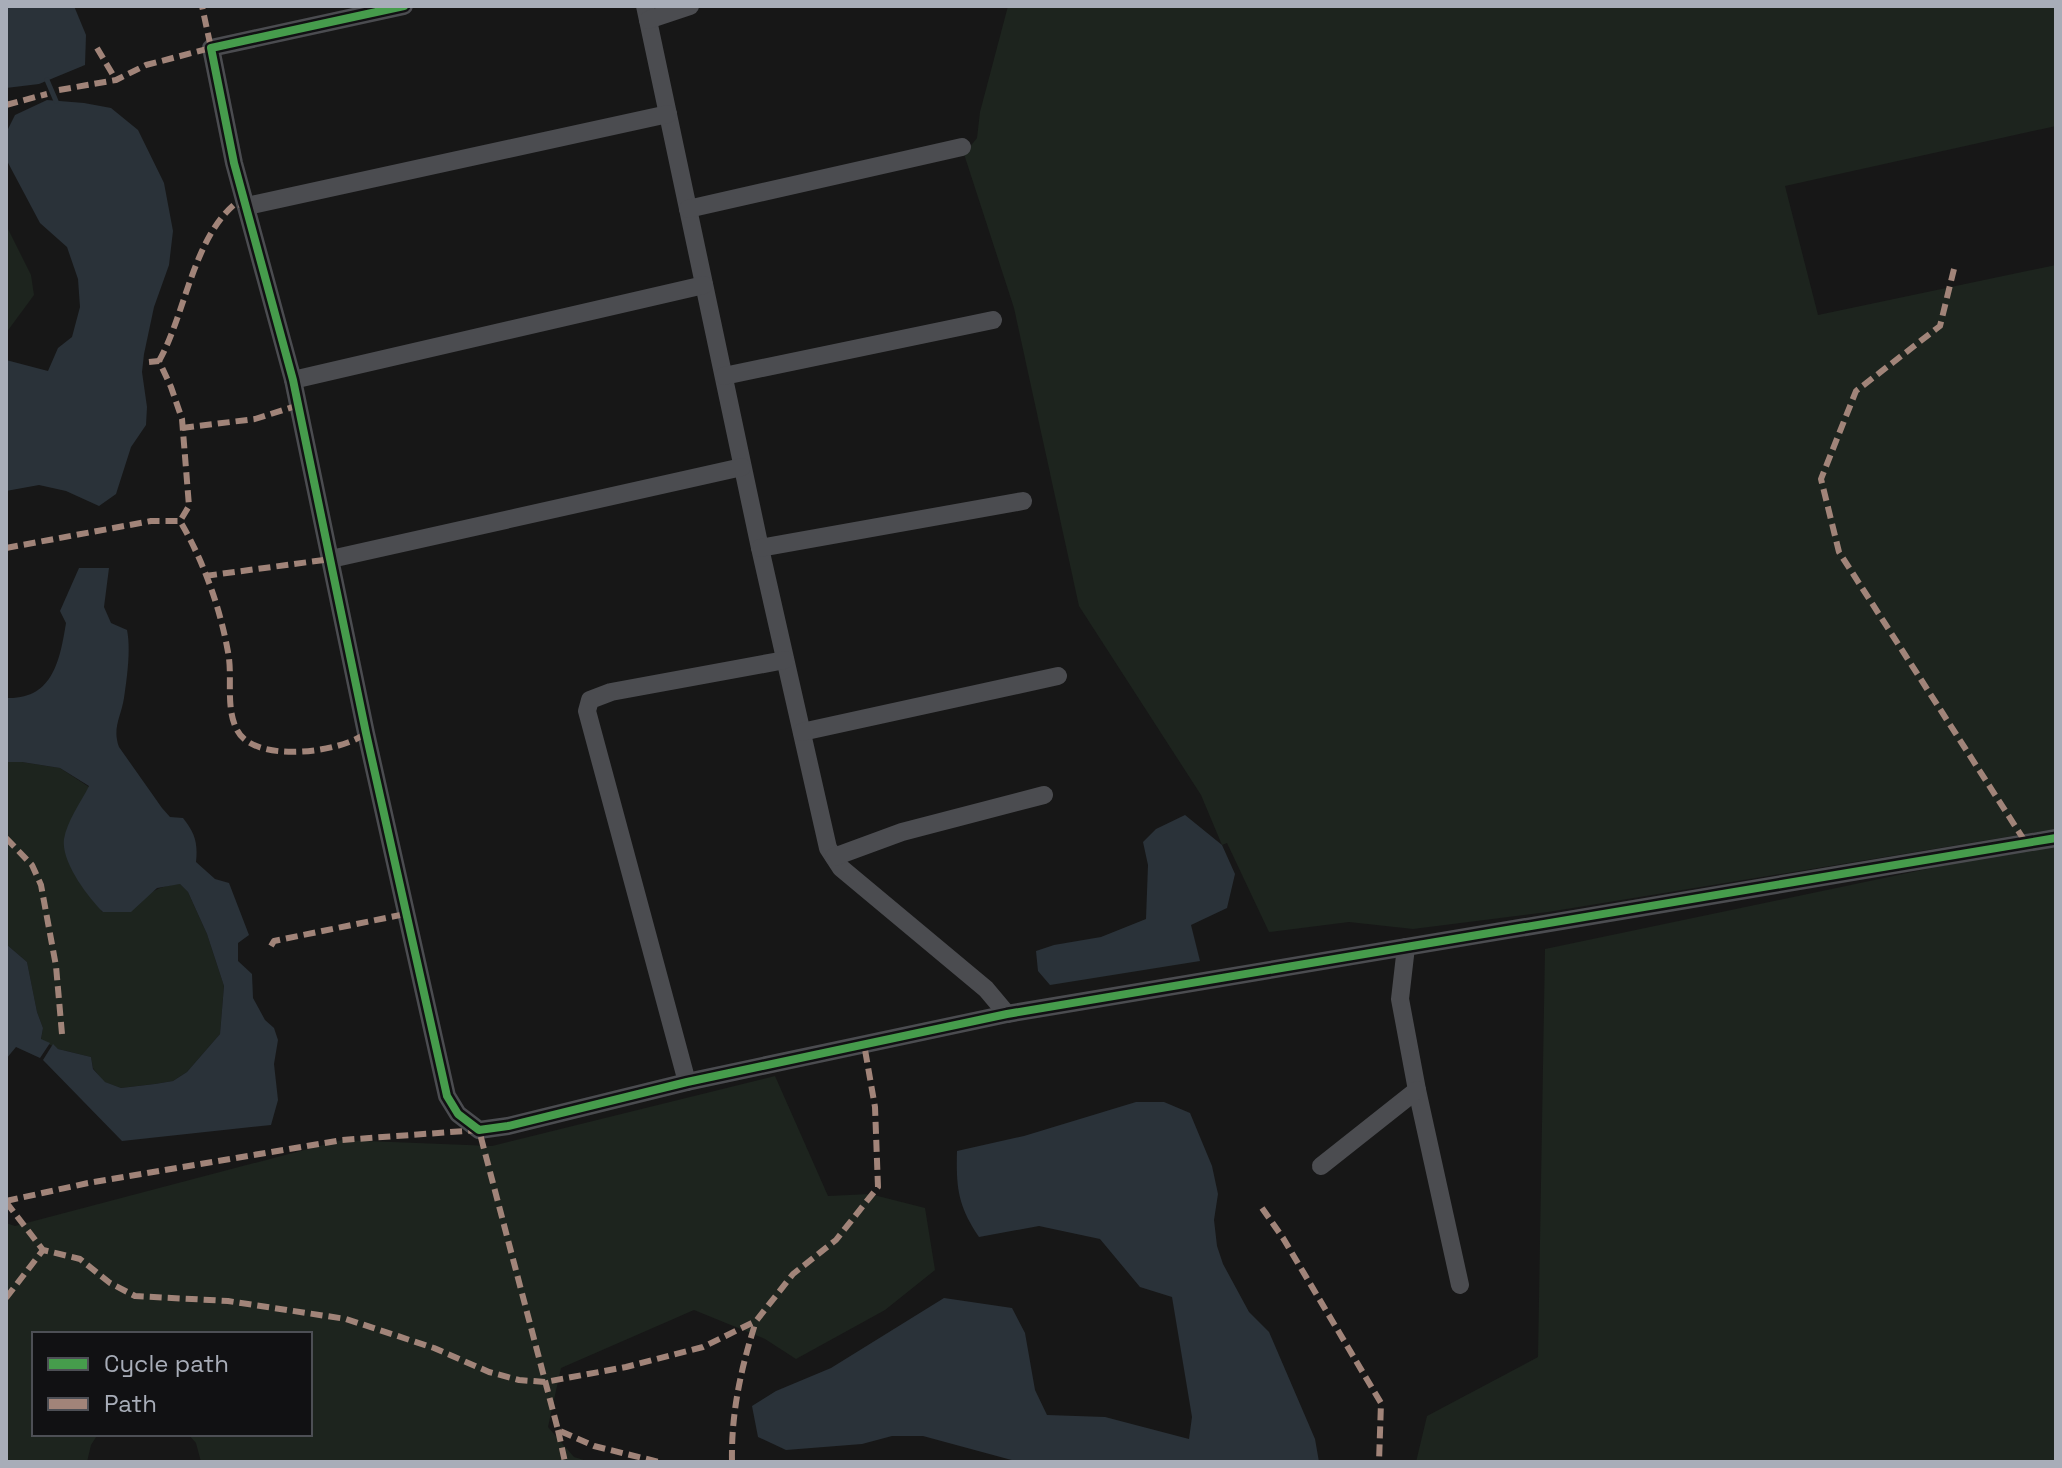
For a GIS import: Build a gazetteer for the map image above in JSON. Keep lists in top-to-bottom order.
{
  "legend": ["Cycle path", "Path"]
}
